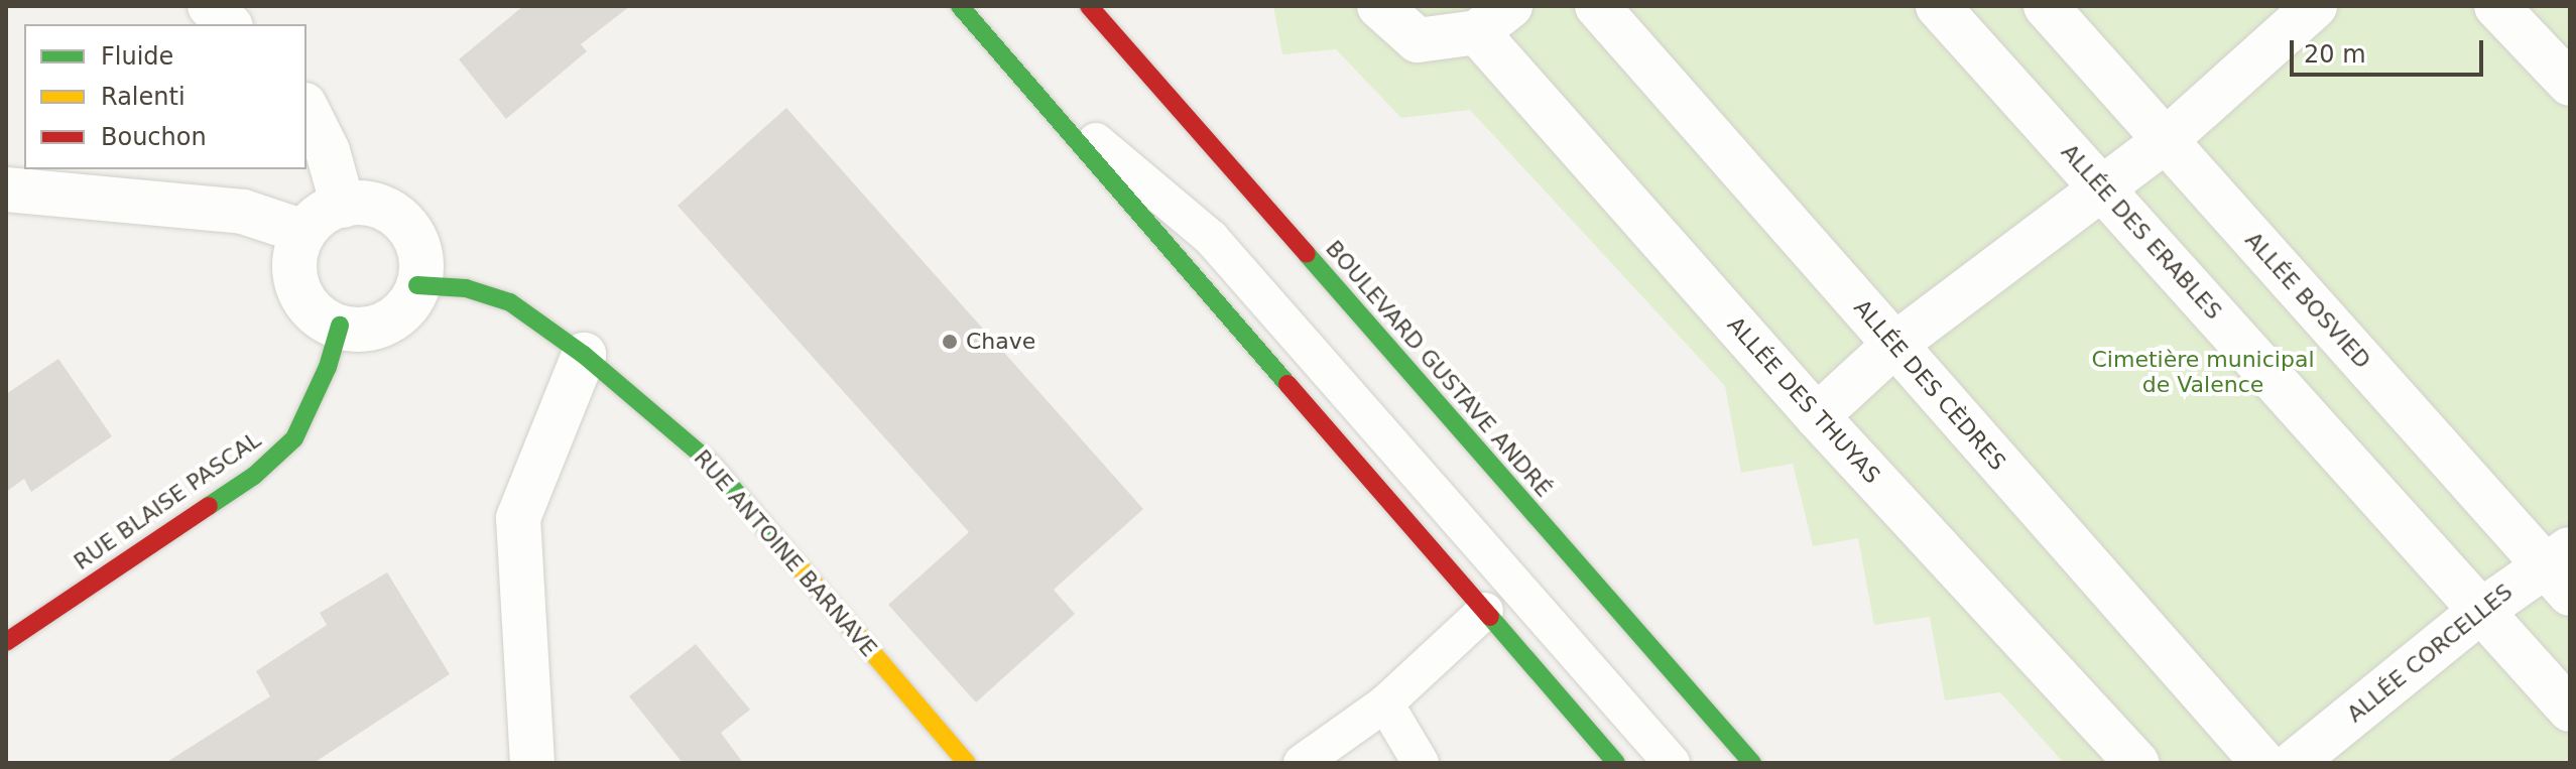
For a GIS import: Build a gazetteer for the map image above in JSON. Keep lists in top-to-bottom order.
{
  "streets": {
    "main road": ["BOULEVARD GUSTAVE ANDRÉ", "RUE BLAISE PASCAL", "RUE ANTOINE BARNAVE"],
    "street": [
      "ALLÉE DES ERABLES",
      "ALLÉE BOSVIED",
      "ALLÉE DES CÈDRES",
      "ALLÉE DES THUYAS",
      "ALLÉE CORCELLES"
    ]
  },
  "crossings": [
    ["ALLÉE DES ERABLES", "ALLÉE CORCELLES"],
    ["ALLÉE BOSVIED", "ALLÉE CORCELLES"],
    ["RUE BLAISE PASCAL", "RUE ANTOINE BARNAVE"]
  ],
  "parks": ["Cimetière municipal de Valence"],
  "places": ["Chave"],
  "legend": ["Fluide", "Ralenti", "Bouchon"],
  "scale_bar": "20 m"
}
